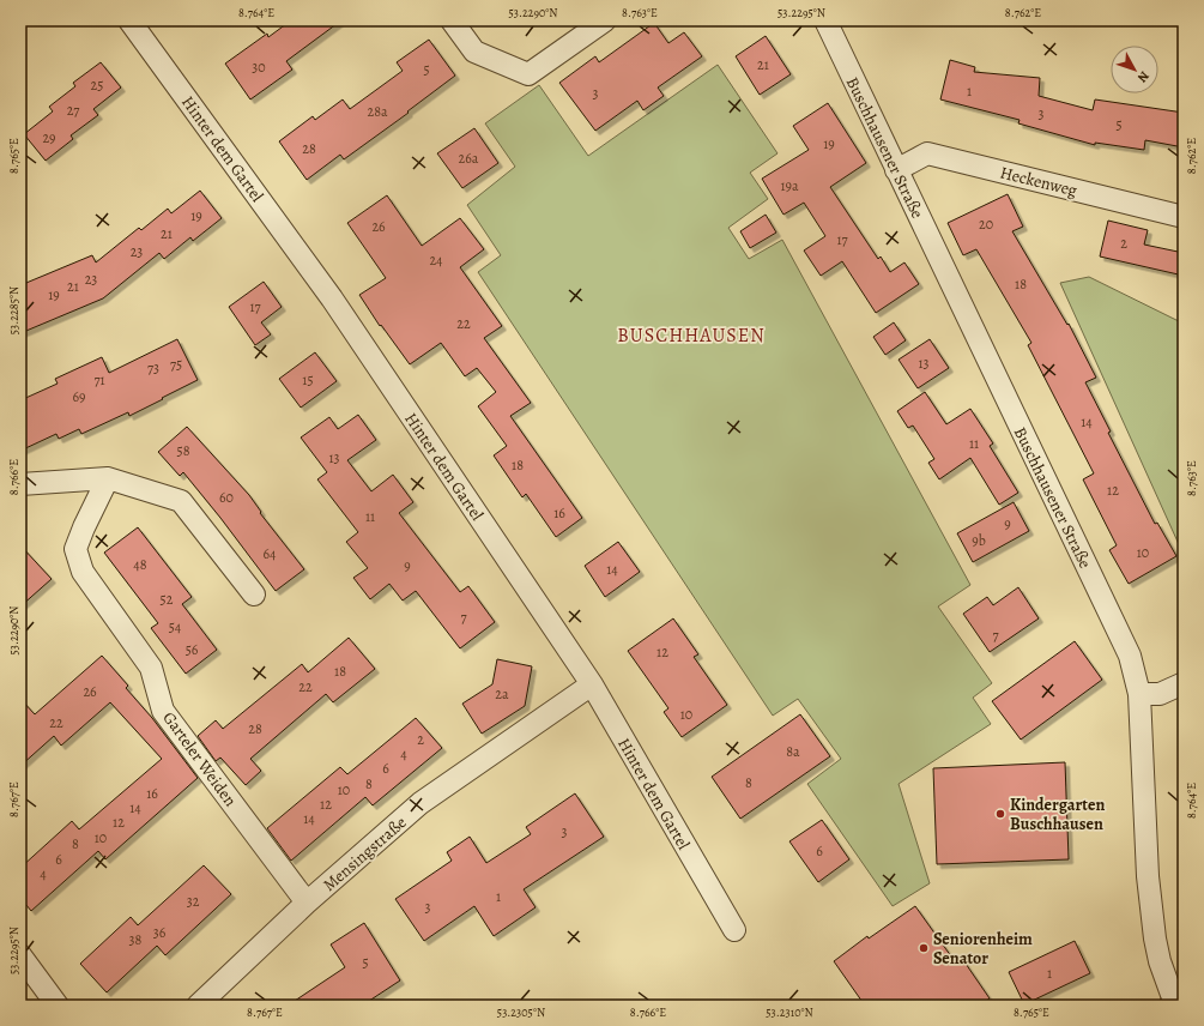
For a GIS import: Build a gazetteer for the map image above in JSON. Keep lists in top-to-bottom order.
{
  "streets": {
    "street": [
      "Buschhausener Straße",
      "Hinter dem Gartel",
      "Heckenweg",
      "Garteler Weiden",
      "Mensingstraße"
    ]
  },
  "crossings": [
    ["Buschhausener Straße", "Heckenweg"],
    ["Hinter dem Gartel", "Mensingstraße"],
    ["Garteler Weiden", "Mensingstraße"]
  ],
  "districts": ["BUSCHHAUSEN"],
  "places": ["Kindergarten Buschhausen", "Seniorenheim Senator"],
  "house_numbers": [
    "21",
    "30",
    "5",
    "25",
    "1",
    "3",
    "27",
    "28a",
    "3",
    "5",
    "29",
    "19",
    "28",
    "26a",
    "19a",
    "19",
    "20",
    "26",
    "21",
    "17",
    "2",
    "23",
    "24",
    "23",
    "18",
    "21",
    "19",
    "17",
    "22",
    "13",
    "75",
    "73",
    "71",
    "15",
    "69",
    "14",
    "11",
    "58",
    "13",
    "18",
    "12",
    "60",
    "16",
    "11",
    "9",
    "9b",
    "10",
    "64",
    "48",
    "9",
    "14",
    "52",
    "7",
    "54",
    "7",
    "56",
    "12",
    "18",
    "22",
    "26",
    "2a",
    "10",
    "22",
    "28",
    "2",
    "8a",
    "4",
    "6",
    "8",
    "8",
    "10",
    "16",
    "12",
    "14",
    "14",
    "12",
    "3",
    "10",
    "8",
    "6",
    "6",
    "4",
    "1",
    "32",
    "3",
    "36",
    "38",
    "5",
    "1"
  ],
  "north": "bottom right",
  "coordinates": [
    "8.764°E",
    "53.2290°N",
    "8.763°E",
    "53.2295°N",
    "8.762°E",
    "8.765°E",
    "53.2285°N",
    "8.766°E",
    "8.767°E",
    "53.2305°N",
    "53.2310°N"
  ]
}
